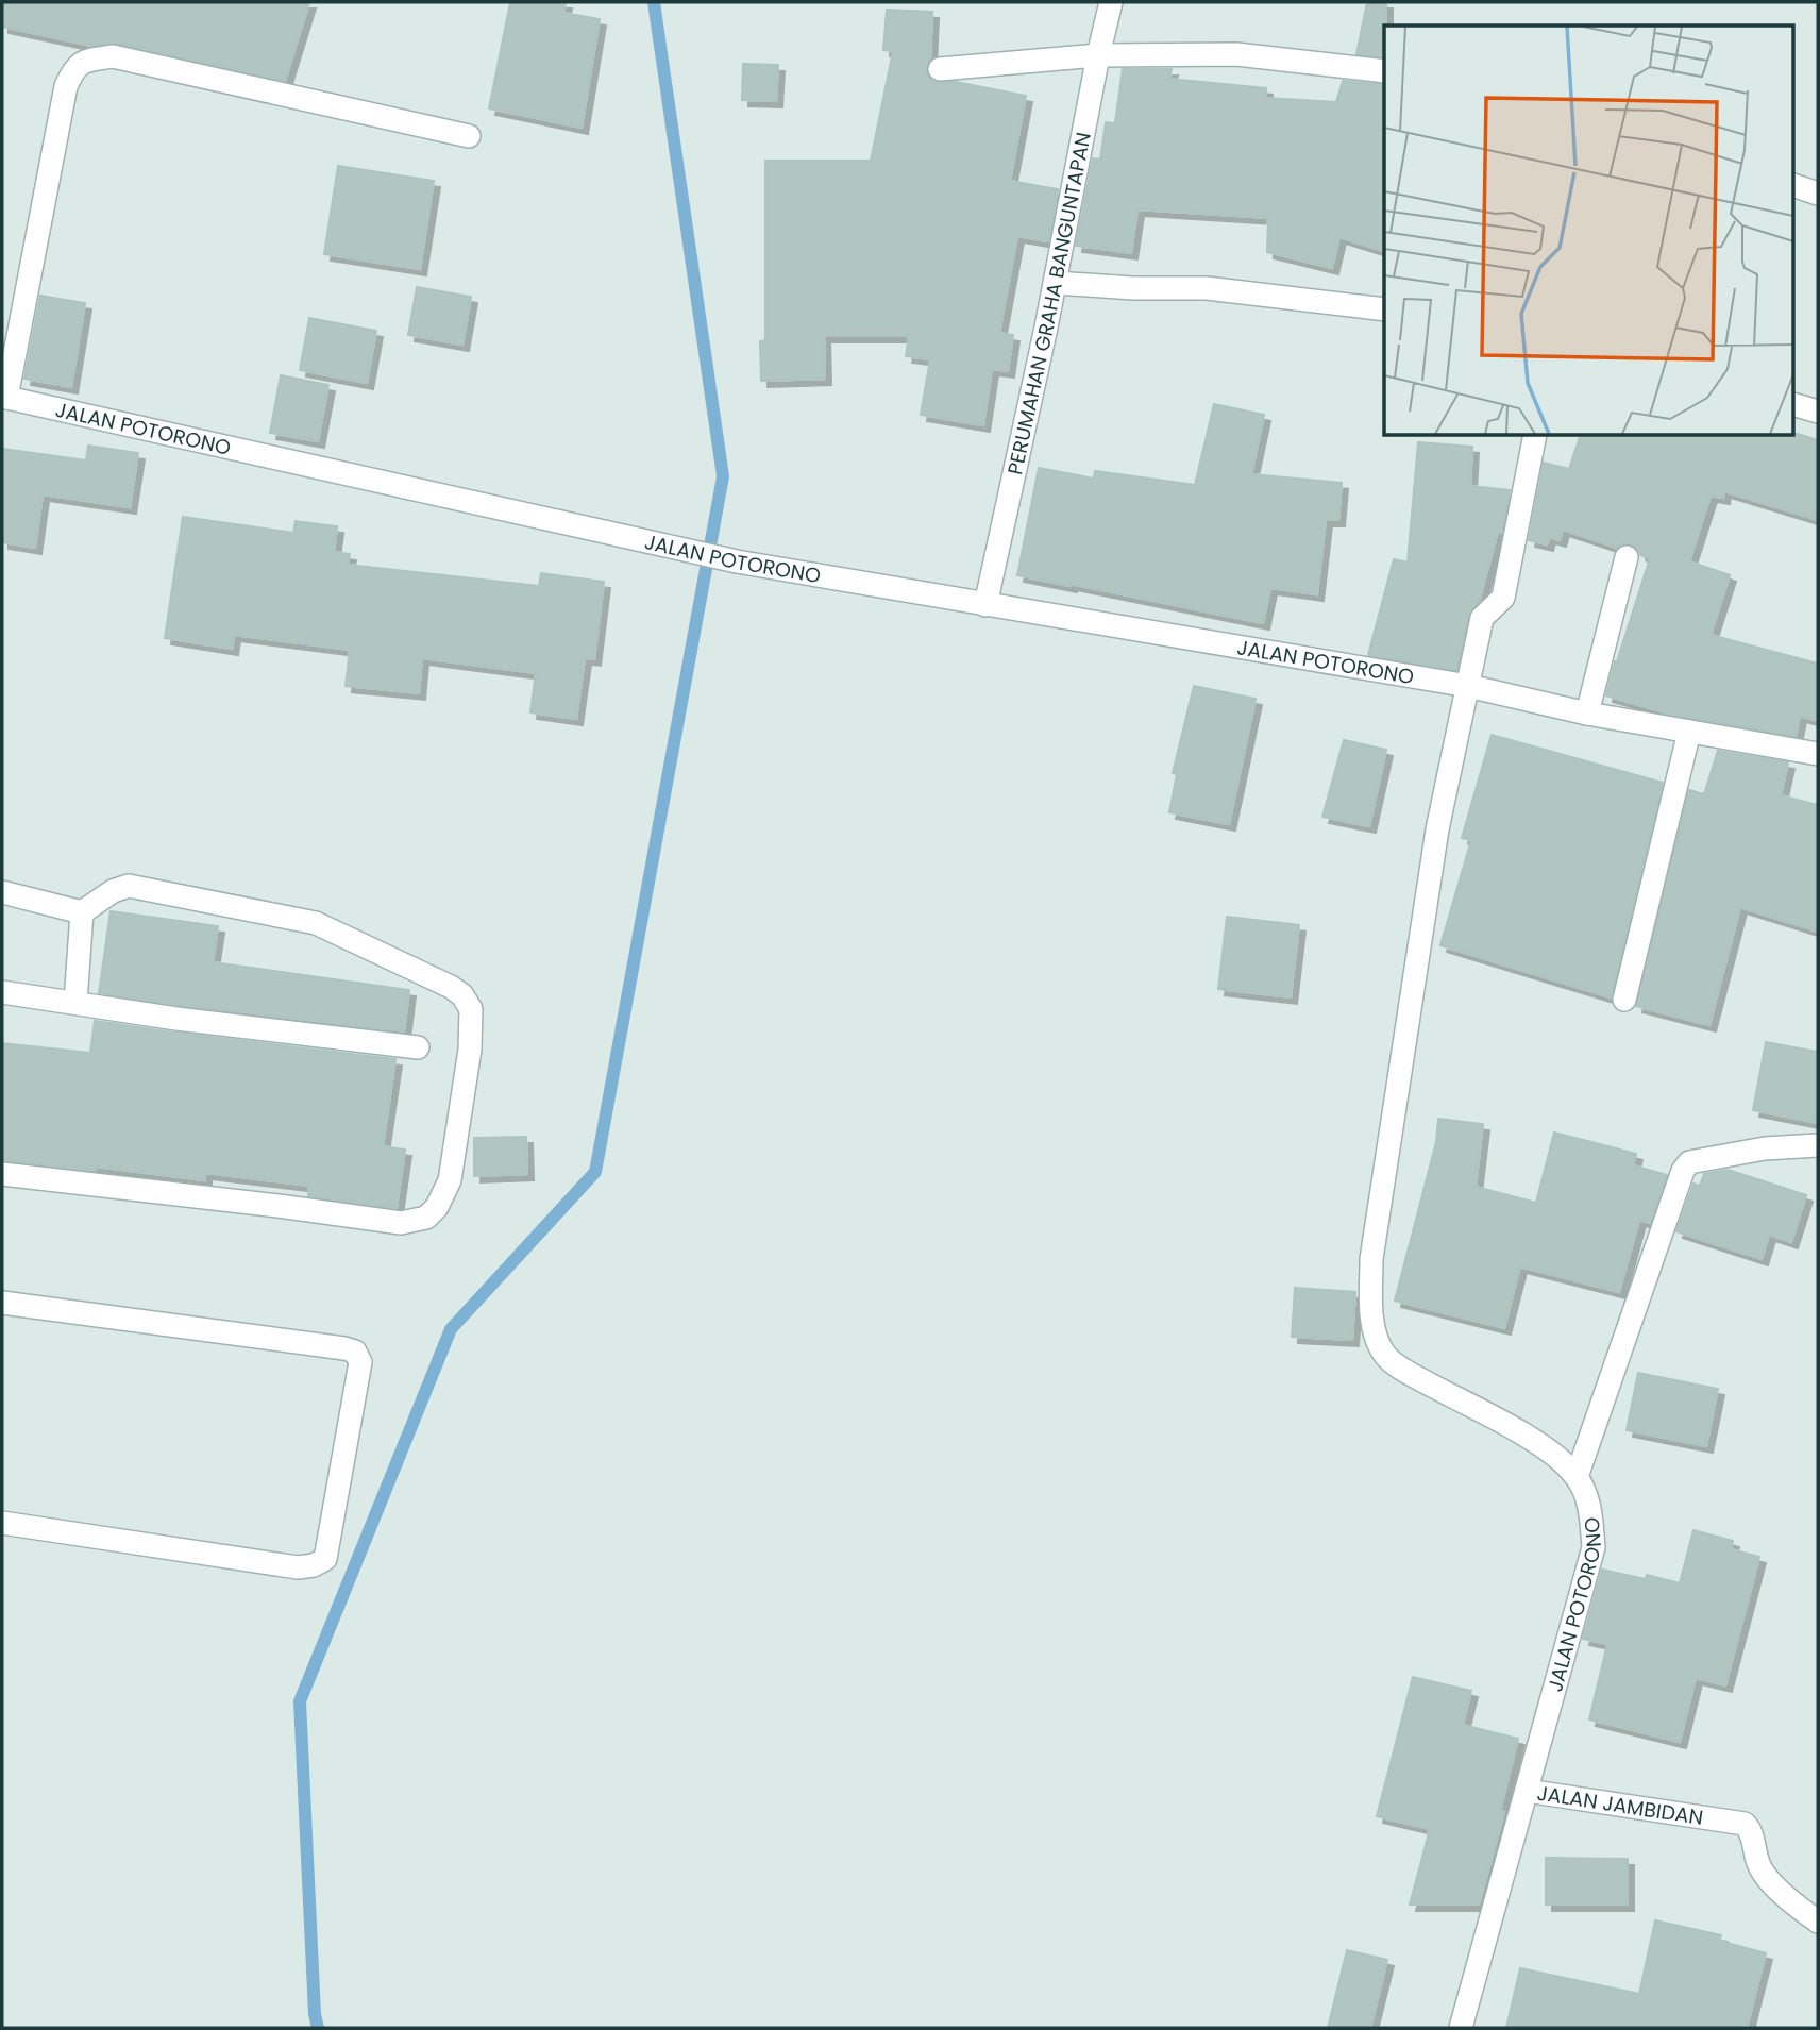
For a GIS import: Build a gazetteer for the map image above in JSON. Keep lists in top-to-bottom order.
{
  "streets": {
    "street": ["PERUMAHAN GRAHA BANGUNTAPAN", "JALAN POTORONO", "JALAN JAMBIDAN"]
  },
  "crossings": [
    ["PERUMAHAN GRAHA BANGUNTAPAN", "JALAN POTORONO"],
    ["JALAN POTORONO", "JALAN JAMBIDAN"]
  ]
}
